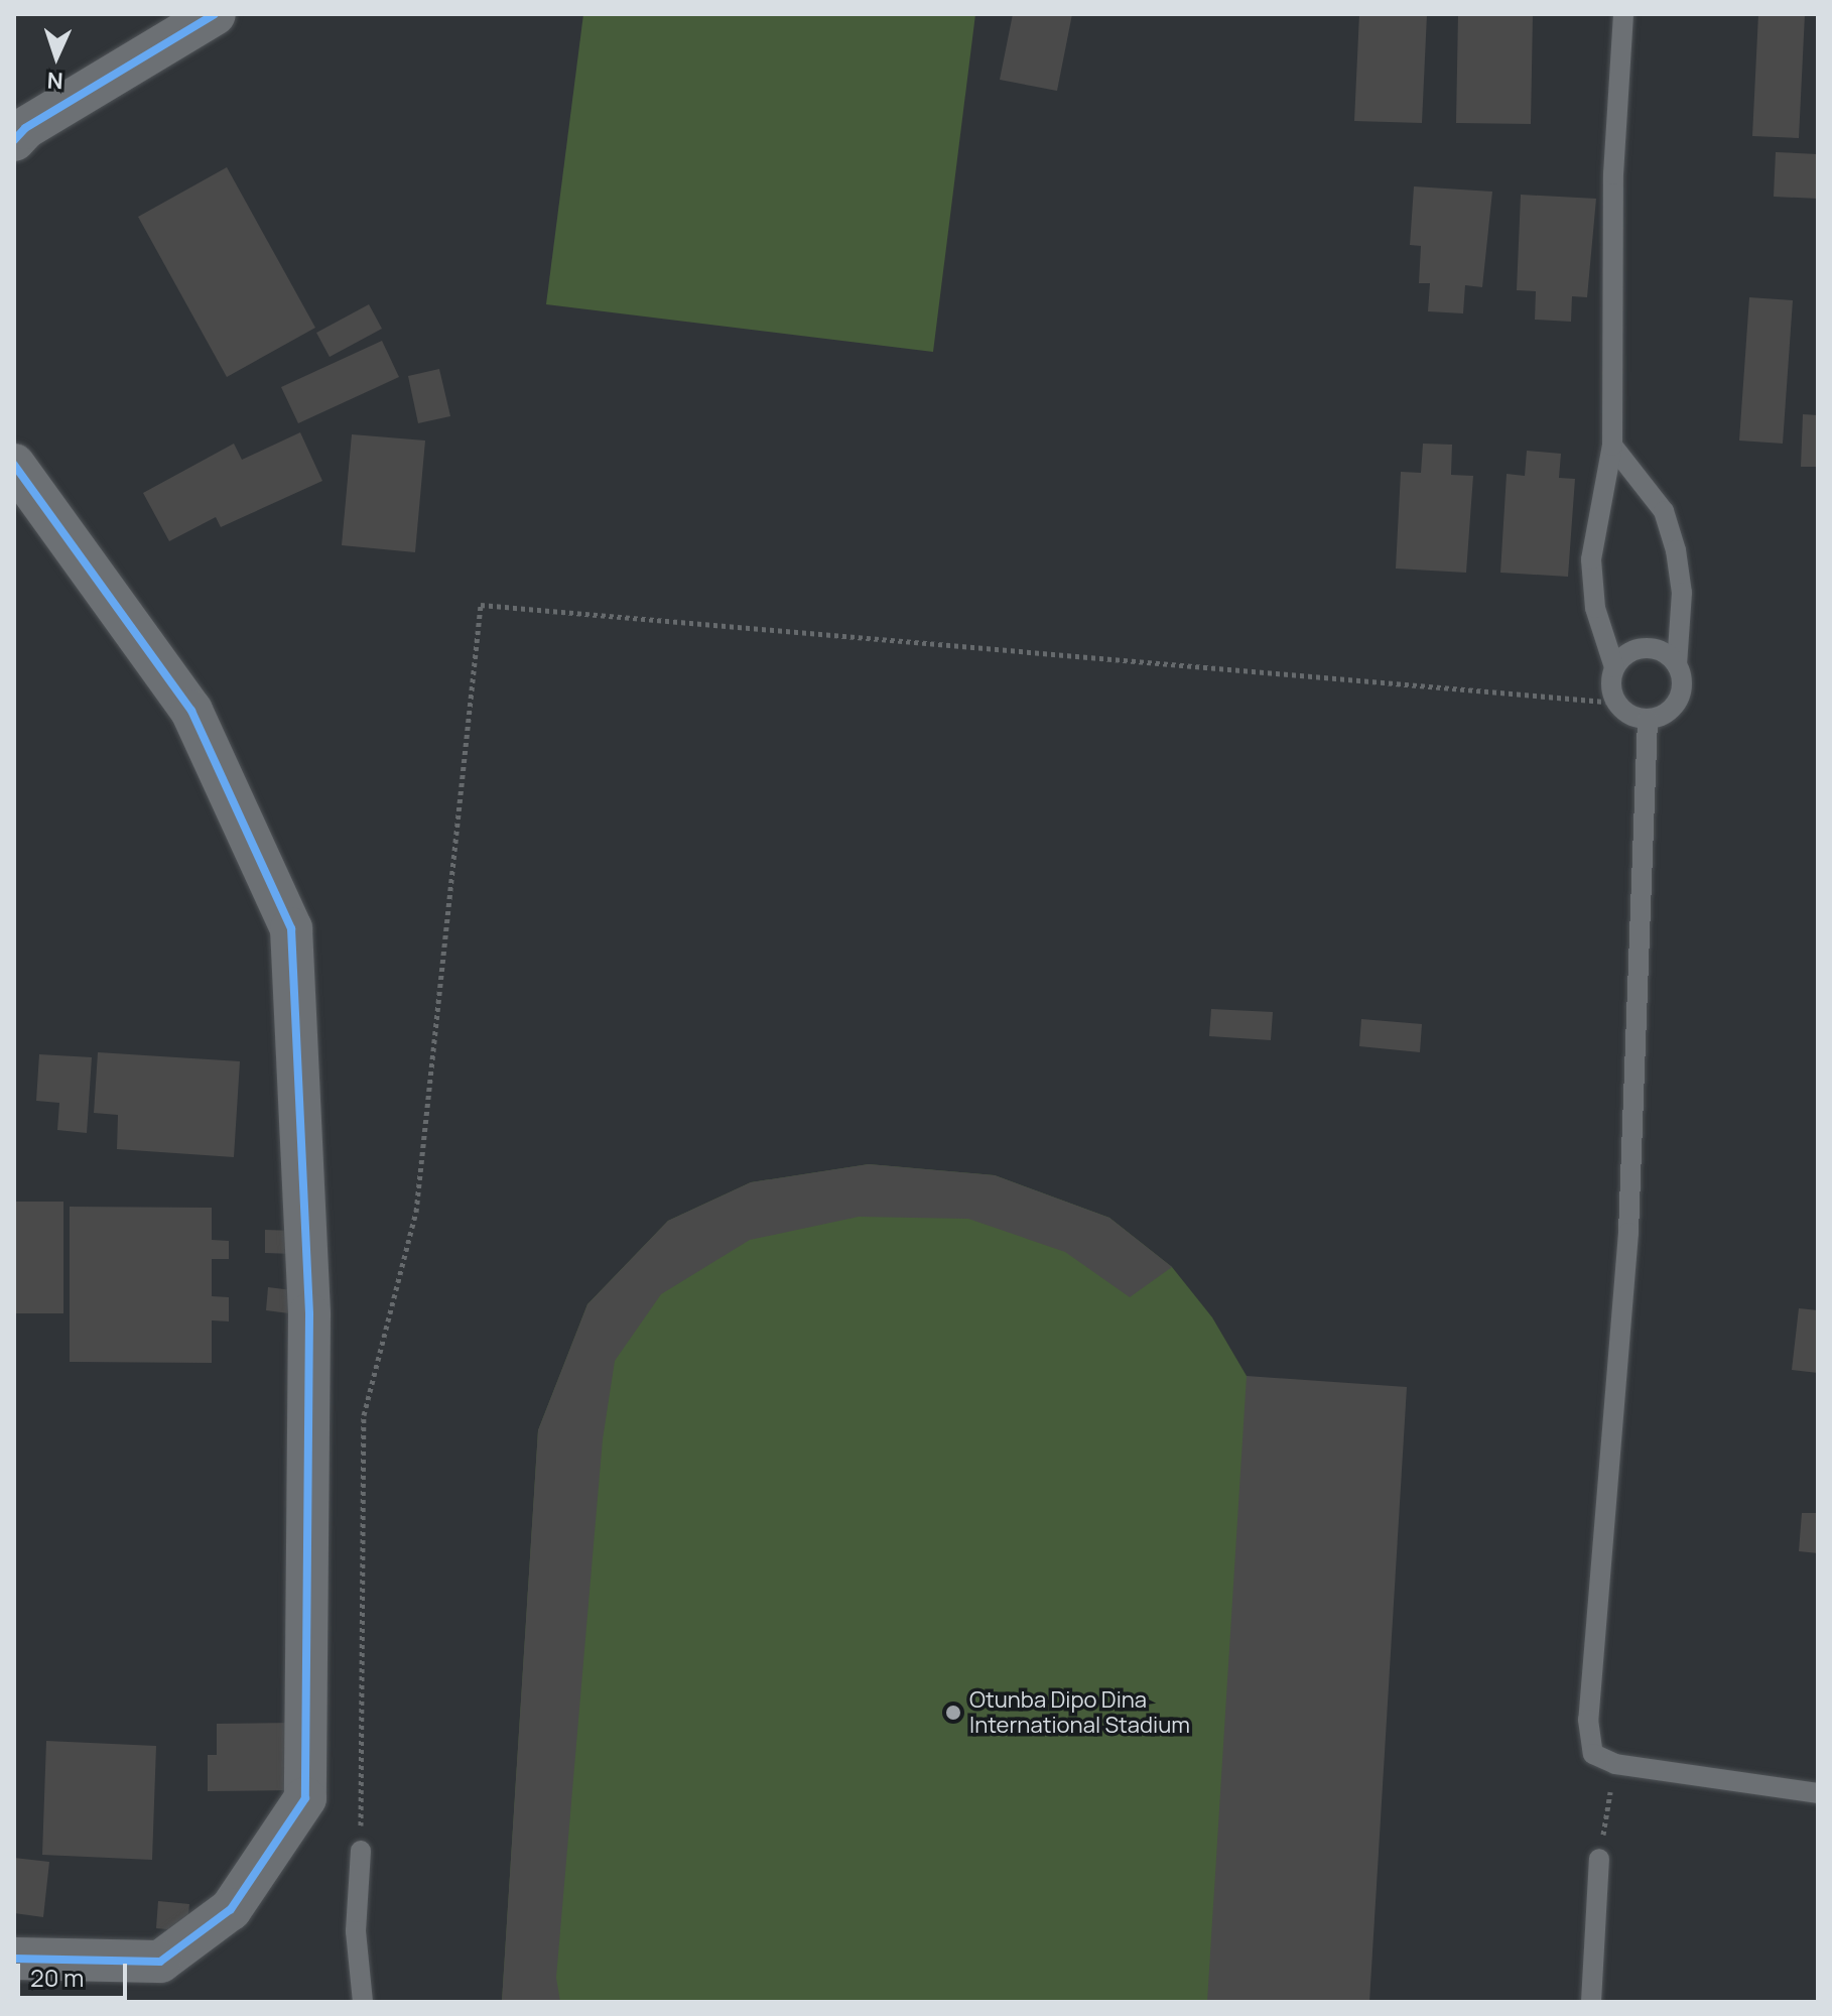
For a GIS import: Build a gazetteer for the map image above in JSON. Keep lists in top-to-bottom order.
{
  "places": ["Otunba Dipo Dina International Stadium"],
  "scale_bar": "20 m",
  "north": "bottom"
}
